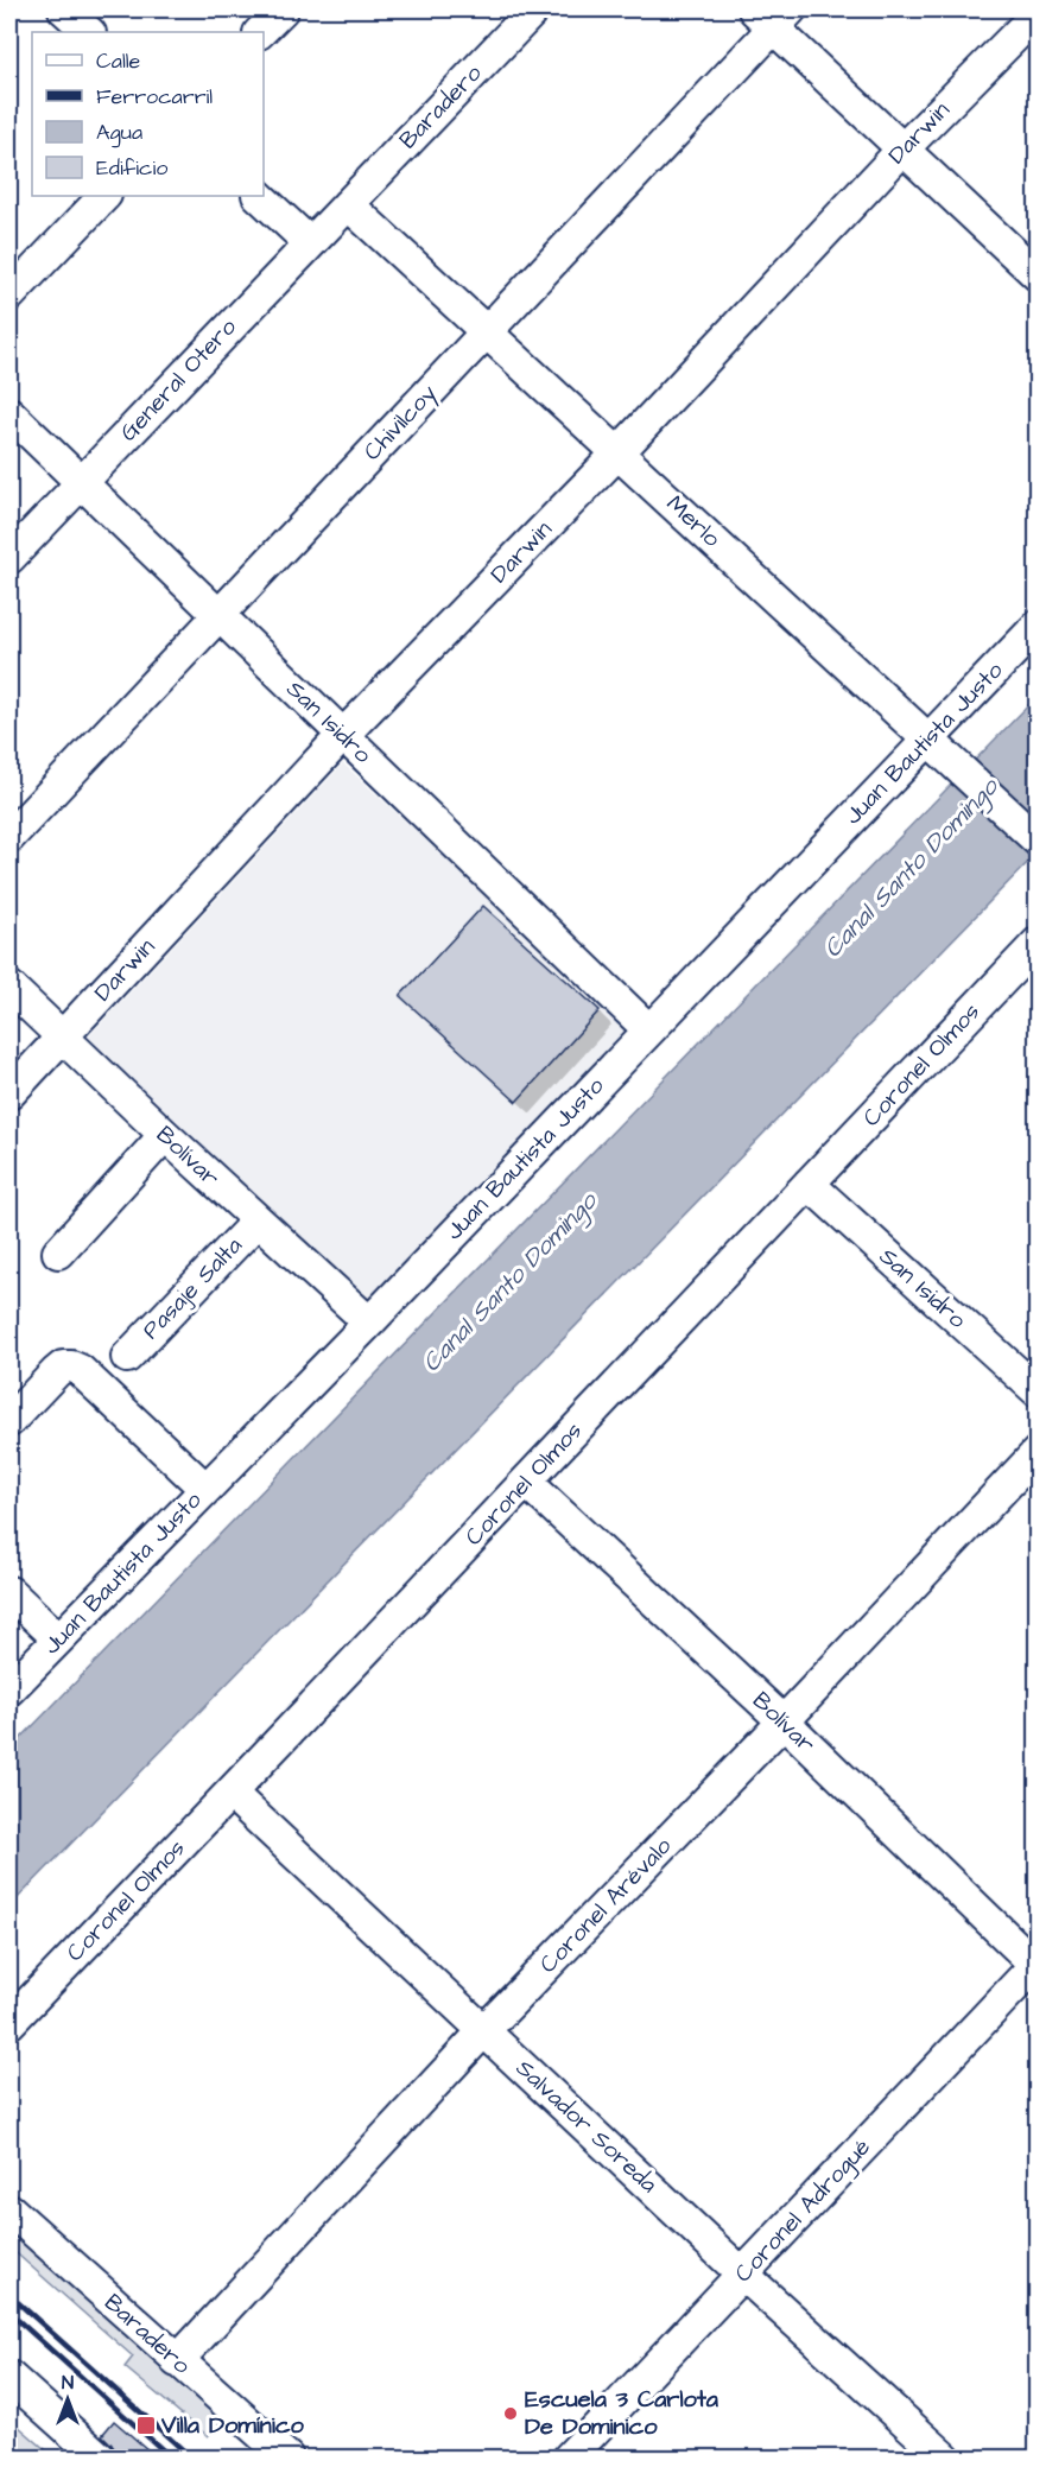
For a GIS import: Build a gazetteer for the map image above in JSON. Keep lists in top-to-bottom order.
{
  "streets": {
    "street": [
      "Baradero",
      "Darwin",
      "General Otero",
      "Chivilcoy",
      "Merlo",
      "San Isidro",
      "Juan Bautista Justo",
      "Coronel Olmos",
      "Bolívar",
      "Pasaje Salta",
      "Coronel Arévalo",
      "Salvador Soreda",
      "Coronel Adrogué"
    ]
  },
  "crossings": [
    ["Baradero", "General Otero"],
    ["Baradero", "Merlo"],
    ["Baradero", "Coronel Arévalo"],
    ["Darwin", "Merlo"],
    ["Darwin", "San Isidro"],
    ["Darwin", "Bolívar"],
    ["General Otero", "Merlo"],
    ["General Otero", "San Isidro"],
    ["Chivilcoy", "Merlo"],
    ["Chivilcoy", "San Isidro"],
    ["Merlo", "Juan Bautista Justo"],
    ["San Isidro", "Juan Bautista Justo"],
    ["San Isidro", "Coronel Olmos"],
    ["Juan Bautista Justo", "Bolívar"],
    ["Coronel Olmos", "Bolívar"],
    ["Coronel Olmos", "Salvador Soreda"],
    ["Bolívar", "Pasaje Salta"],
    ["Bolívar", "Coronel Arévalo"],
    ["Bolívar", "Coronel Adrogué"],
    ["Coronel Arévalo", "Salvador Soreda"],
    ["Salvador Soreda", "Coronel Adrogué"]
  ],
  "water": ["Canal Santo Domingo"],
  "places": {
    "other": ["Escuela 3 Carlota De Dominico"],
    "transit": ["Villa Domínico"]
  },
  "legend": [
    "Calle",
    "Ferrocarril",
    "Agua",
    "Edificio"
  ],
  "north": "top"
}
